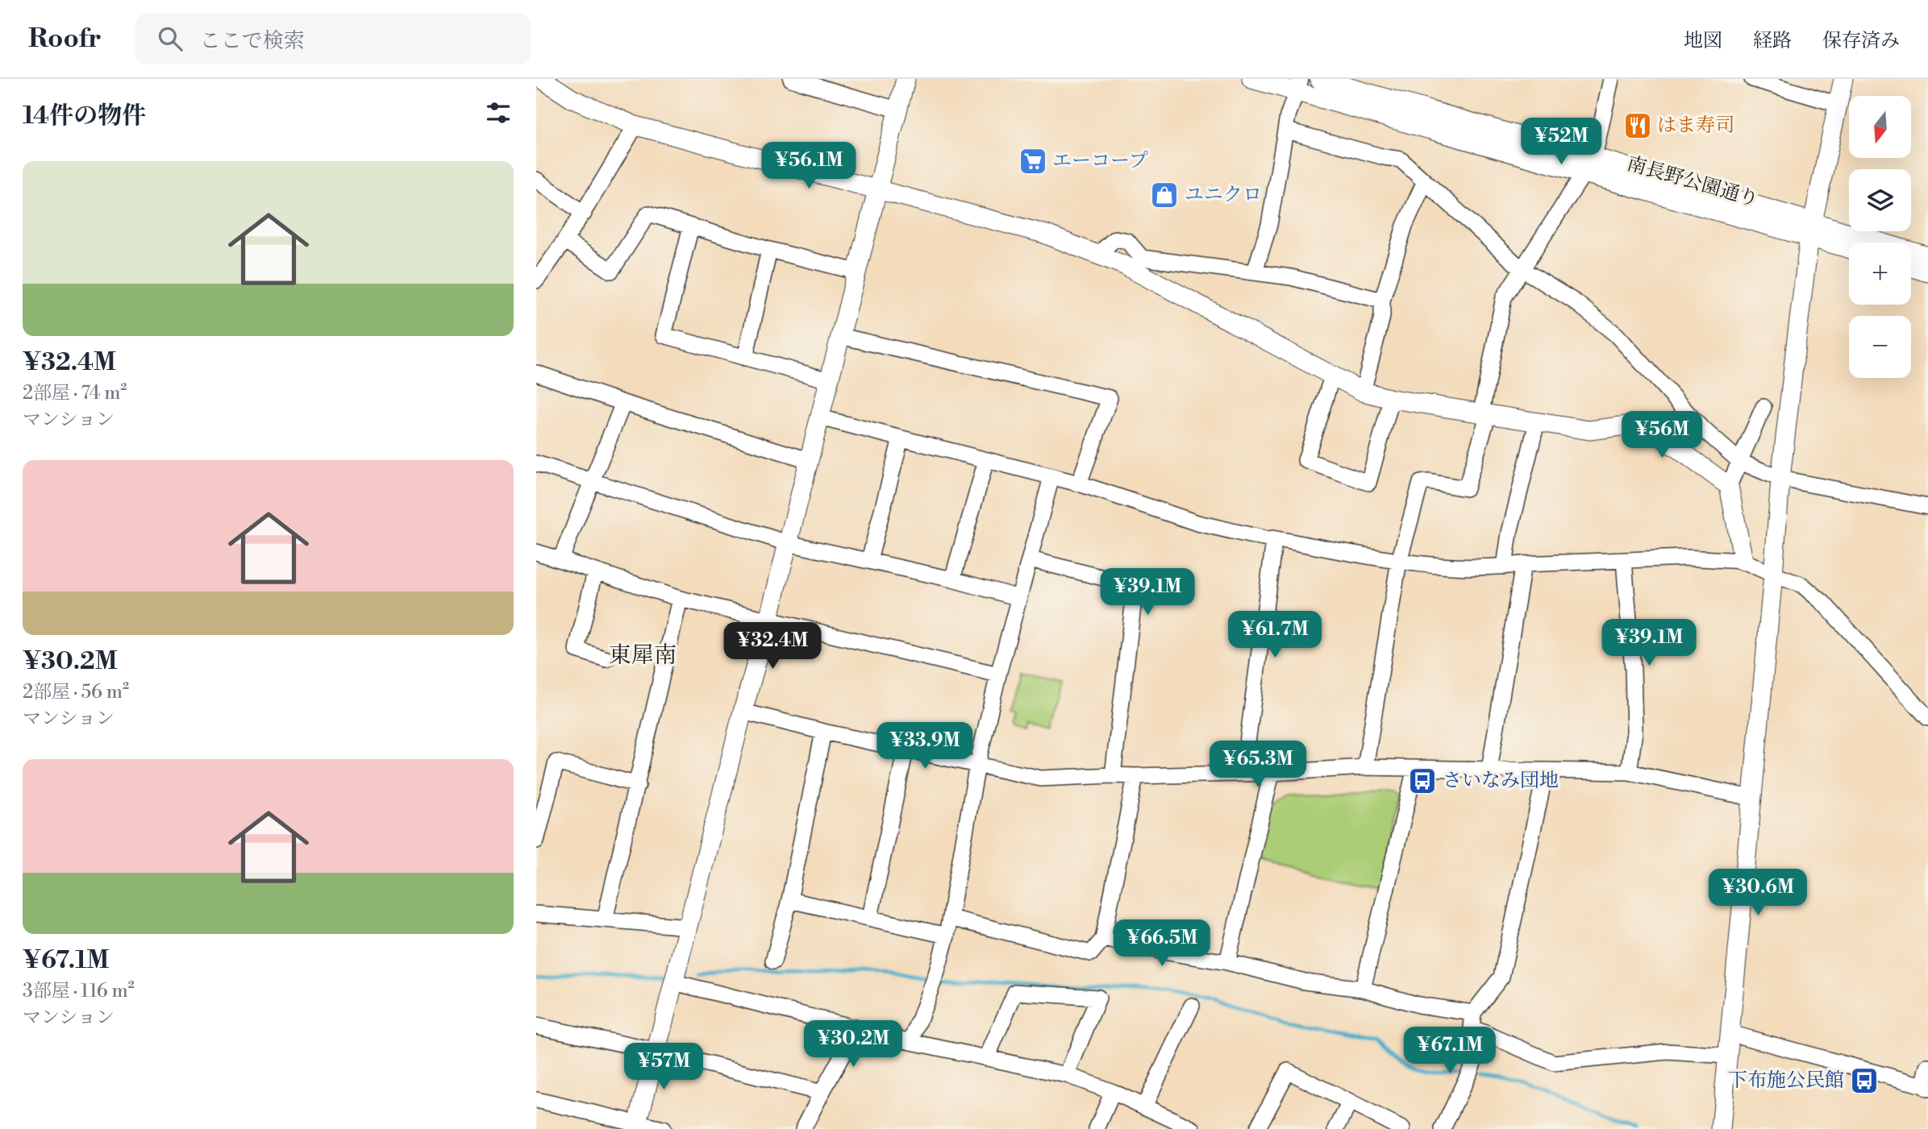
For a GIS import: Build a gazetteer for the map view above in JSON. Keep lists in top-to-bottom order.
{
  "streets": {
    "street": ["南長野公園通り"]
  },
  "districts": ["東犀南"],
  "places": {
    "restaurant": ["はま寿司"],
    "supermarket": ["エーコープ"],
    "shop": ["ユニクロ"],
    "bus stop": ["さいなみ団地", "下布施公民館"]
  },
  "north": "bottom",
  "page": {
    "header": "Roofr",
    "search": "ここで検索",
    "nav": ["地図", "経路", "保存済み"],
    "heading": "14件の物件",
    "map_buttons": ["+", "−"],
    "price": [
      "¥52M",
      "¥56.1M",
      "¥56M",
      "¥39.1M",
      "¥61.7M",
      "¥39.1M",
      "¥32.4M",
      "¥33.9M",
      "¥65.3M",
      "¥30.6M",
      "¥66.5M",
      "¥30.2M",
      "¥67.1M",
      "¥57M"
    ],
    "list": [
      {
        "name": "¥32.4M",
        "note": "2部屋 · 74 m² · マンション"
      },
      {
        "name": "¥30.2M",
        "note": "2部屋 · 56 m² · マンション"
      },
      {
        "name": "¥67.1M",
        "note": "3部屋 · 116 m² · マンション"
      }
    ]
  }
}
